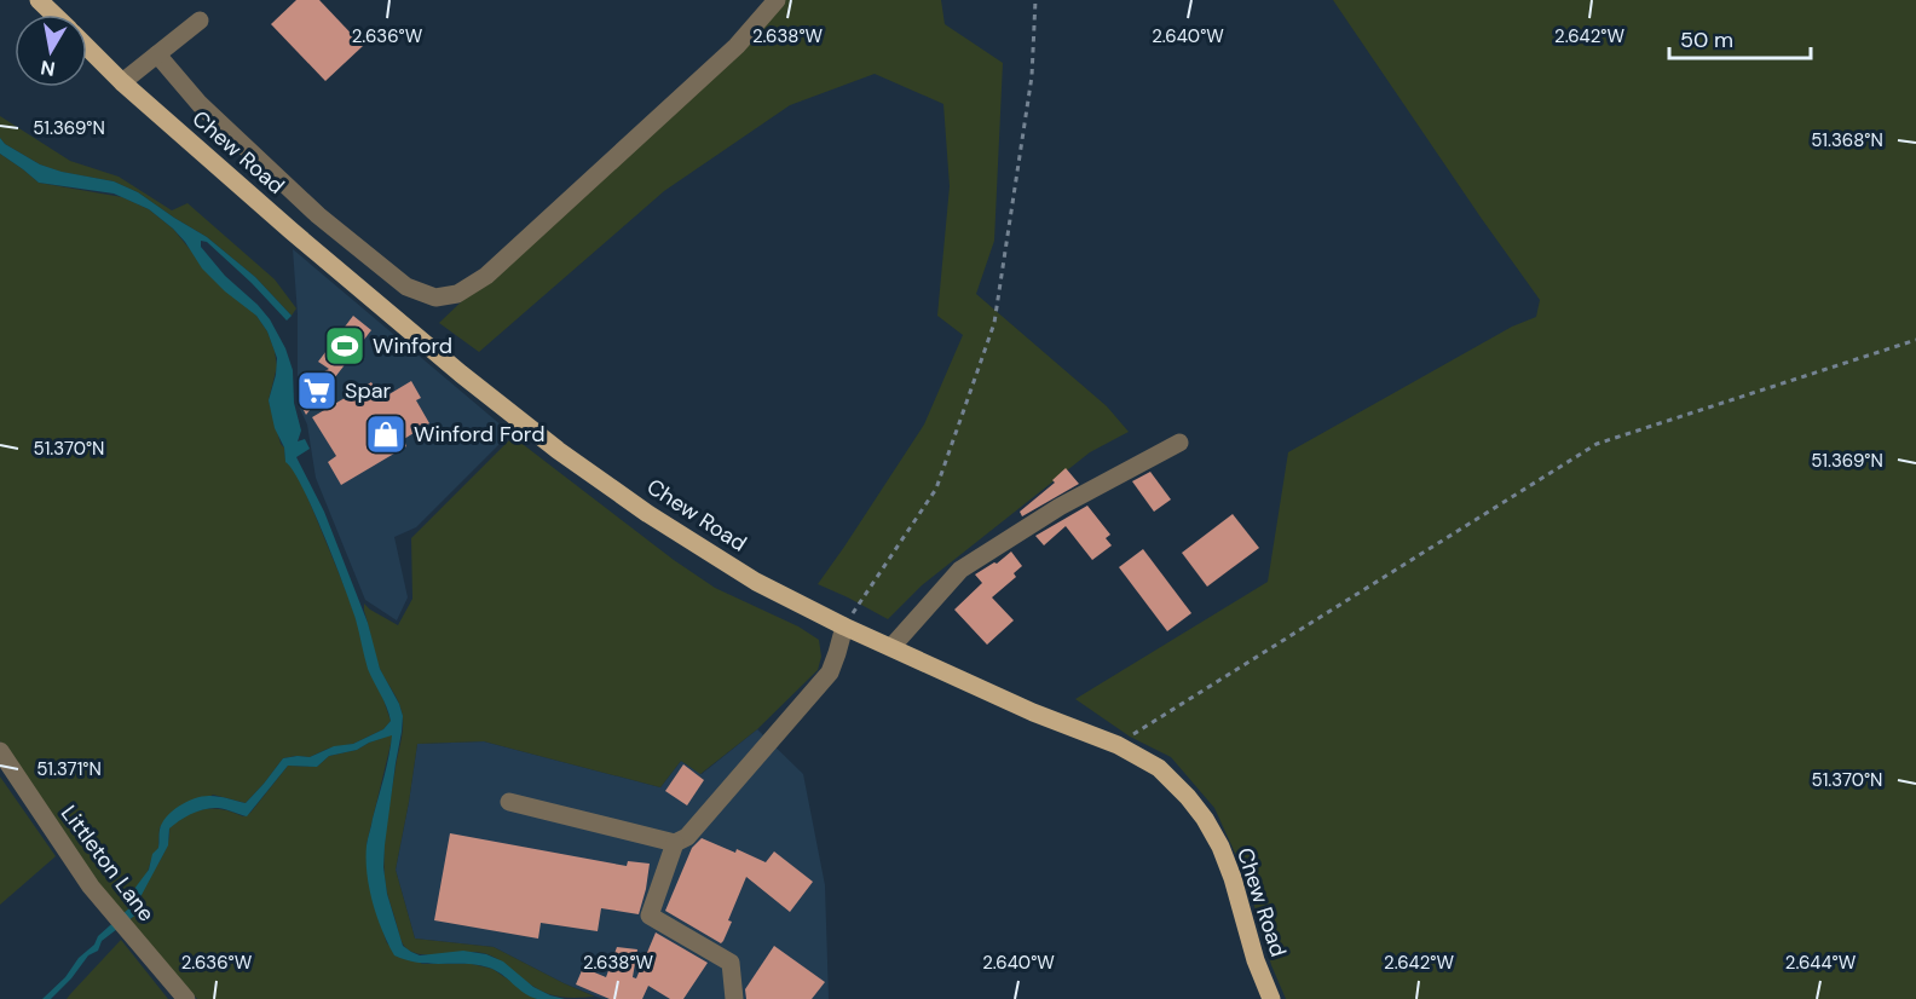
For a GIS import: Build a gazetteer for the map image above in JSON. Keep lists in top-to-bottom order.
{
  "streets": {
    "main road": ["Chew Road"],
    "street": ["Littleton Lane"]
  },
  "places": {
    "sports": ["Winford"],
    "supermarket": ["Spar"],
    "shop": ["Winford Ford"]
  },
  "scale_bar": "50 m",
  "north": "bottom",
  "coordinates": [
    "2.636°W",
    "2.638°W",
    "2.642°W",
    "2.640°W",
    "51.369°N",
    "51.368°N",
    "51.370°N",
    "51.371°N",
    "2.644°W"
  ]
}
